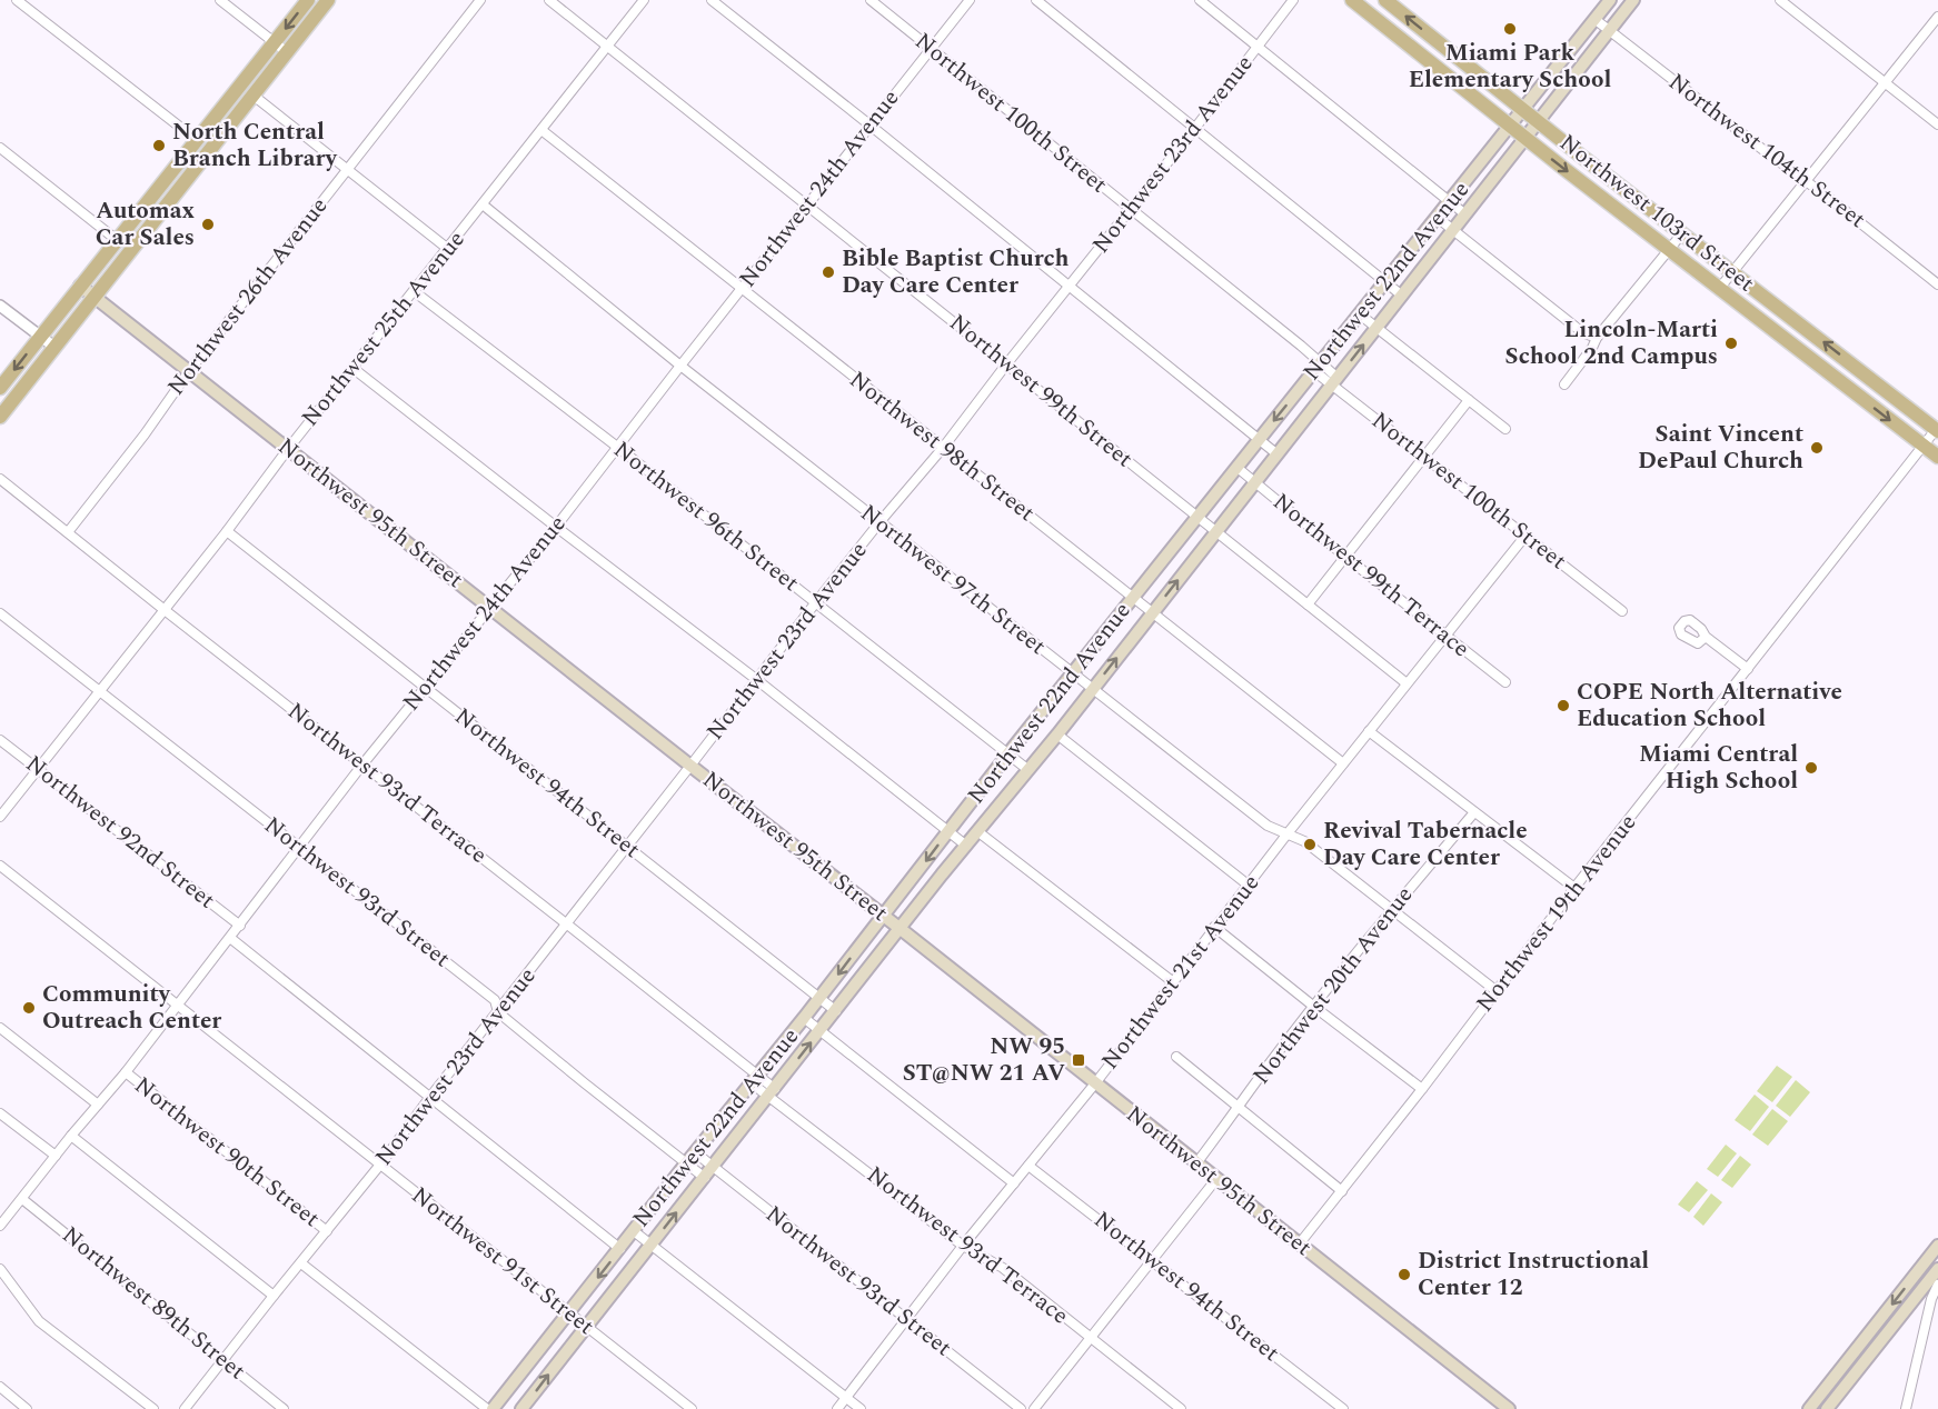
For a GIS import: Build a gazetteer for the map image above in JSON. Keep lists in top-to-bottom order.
{
  "streets": {
    "main road": ["Northwest 103rd Street", "Northwest 22nd Avenue", "Northwest 95th Street"],
    "street": [
      "Northwest 100th Street",
      "Northwest 104th Street",
      "Northwest 23rd Avenue",
      "Northwest 24th Avenue",
      "Northwest 26th Avenue",
      "Northwest 25th Avenue",
      "Northwest 99th Street",
      "Northwest 98th Street",
      "Northwest 96th Street",
      "Northwest 99th Terrace",
      "Northwest 97th Street",
      "Northwest 93rd Terrace",
      "Northwest 94th Street",
      "Northwest 92nd Street",
      "Northwest 93rd Street",
      "Northwest 19th Avenue",
      "Northwest 21st Avenue",
      "Northwest 20th Avenue",
      "Northwest 90th Street",
      "Northwest 91st Street",
      "Northwest 89th Street"
    ]
  },
  "crossings": [
    ["Northwest 100th Street", "Northwest 23rd Avenue"],
    ["Northwest 100th Street", "Northwest 24th Avenue"],
    ["Northwest 100th Street", "Northwest 22nd Avenue"],
    ["Northwest 100th Street", "Northwest 21st Avenue"],
    ["Northwest 104th Street", "Northwest 22nd Avenue"],
    ["Northwest 23rd Avenue", "Northwest 99th Street"],
    ["Northwest 23rd Avenue", "Northwest 98th Street"],
    ["Northwest 23rd Avenue", "Northwest 95th Street"],
    ["Northwest 23rd Avenue", "Northwest 96th Street"],
    ["Northwest 23rd Avenue", "Northwest 99th Terrace"],
    ["Northwest 23rd Avenue", "Northwest 97th Street"],
    ["Northwest 23rd Avenue", "Northwest 93rd Terrace"],
    ["Northwest 23rd Avenue", "Northwest 94th Street"],
    ["Northwest 23rd Avenue", "Northwest 93rd Street"],
    ["Northwest 23rd Avenue", "Northwest 90th Street"],
    ["Northwest 23rd Avenue", "Northwest 91st Street"],
    ["Northwest 23rd Avenue", "Northwest 89th Street"],
    ["Northwest 24th Avenue", "Northwest 99th Street"],
    ["Northwest 24th Avenue", "Northwest 98th Street"],
    ["Northwest 24th Avenue", "Northwest 95th Street"],
    ["Northwest 24th Avenue", "Northwest 96th Street"],
    ["Northwest 24th Avenue", "Northwest 99th Terrace"],
    ["Northwest 24th Avenue", "Northwest 97th Street"],
    ["Northwest 24th Avenue", "Northwest 93rd Terrace"],
    ["Northwest 24th Avenue", "Northwest 94th Street"],
    ["Northwest 24th Avenue", "Northwest 92nd Street"],
    ["Northwest 24th Avenue", "Northwest 93rd Street"],
    ["Northwest 24th Avenue", "Northwest 90th Street"],
    ["Northwest 24th Avenue", "Northwest 91st Street"],
    ["Northwest 24th Avenue", "Northwest 89th Street"],
    ["Northwest 103rd Street", "Northwest 22nd Avenue"],
    ["Northwest 103rd Street", "Northwest 19th Avenue"],
    ["Northwest 22nd Avenue", "Northwest 99th Street"],
    ["Northwest 22nd Avenue", "Northwest 98th Street"],
    ["Northwest 22nd Avenue", "Northwest 95th Street"],
    ["Northwest 22nd Avenue", "Northwest 96th Street"],
    ["Northwest 22nd Avenue", "Northwest 99th Terrace"],
    ["Northwest 22nd Avenue", "Northwest 97th Street"],
    ["Northwest 22nd Avenue", "Northwest 93rd Terrace"],
    ["Northwest 22nd Avenue", "Northwest 94th Street"],
    ["Northwest 22nd Avenue", "Northwest 93rd Street"],
    ["Northwest 22nd Avenue", "Northwest 91st Street"],
    ["Northwest 26th Avenue", "Northwest 95th Street"],
    ["Northwest 26th Avenue", "Northwest 93rd Terrace"],
    ["Northwest 25th Avenue", "Northwest 99th Street"],
    ["Northwest 25th Avenue", "Northwest 98th Street"],
    ["Northwest 25th Avenue", "Northwest 95th Street"],
    ["Northwest 25th Avenue", "Northwest 96th Street"],
    ["Northwest 25th Avenue", "Northwest 97th Street"],
    ["Northwest 25th Avenue", "Northwest 93rd Terrace"],
    ["Northwest 25th Avenue", "Northwest 94th Street"],
    ["Northwest 25th Avenue", "Northwest 92nd Street"],
    ["Northwest 25th Avenue", "Northwest 93rd Street"],
    ["Northwest 99th Street", "Northwest 21st Avenue"],
    ["Northwest 98th Street", "Northwest 21st Avenue"],
    ["Northwest 95th Street", "Northwest 19th Avenue"],
    ["Northwest 95th Street", "Northwest 21st Avenue"],
    ["Northwest 95th Street", "Northwest 20th Avenue"],
    ["Northwest 99th Terrace", "Northwest 21st Avenue"],
    ["Northwest 97th Street", "Northwest 19th Avenue"],
    ["Northwest 97th Street", "Northwest 21st Avenue"],
    ["Northwest 97th Street", "Northwest 20th Avenue"],
    ["Northwest 93rd Terrace", "Northwest 21st Avenue"],
    ["Northwest 94th Street", "Northwest 21st Avenue"],
    ["Northwest 93rd Street", "Northwest 21st Avenue"]
  ],
  "places": {
    "other": [
      "Miami Park Elementary School",
      "North Central Branch Library",
      "Automax Car Sales",
      "Bible Baptist Church Day Care Center",
      "Lincoln-Marti School 2nd Campus",
      "Saint Vincent DePaul Church",
      "COPE North Alternative Education School",
      "Miami Central High School",
      "Revival Tabernacle Day Care Center",
      "Community Outreach Center",
      "District Instructional Center 12"
    ],
    "transit": ["NW 95 ST@NW 21 AV"]
  }
}
